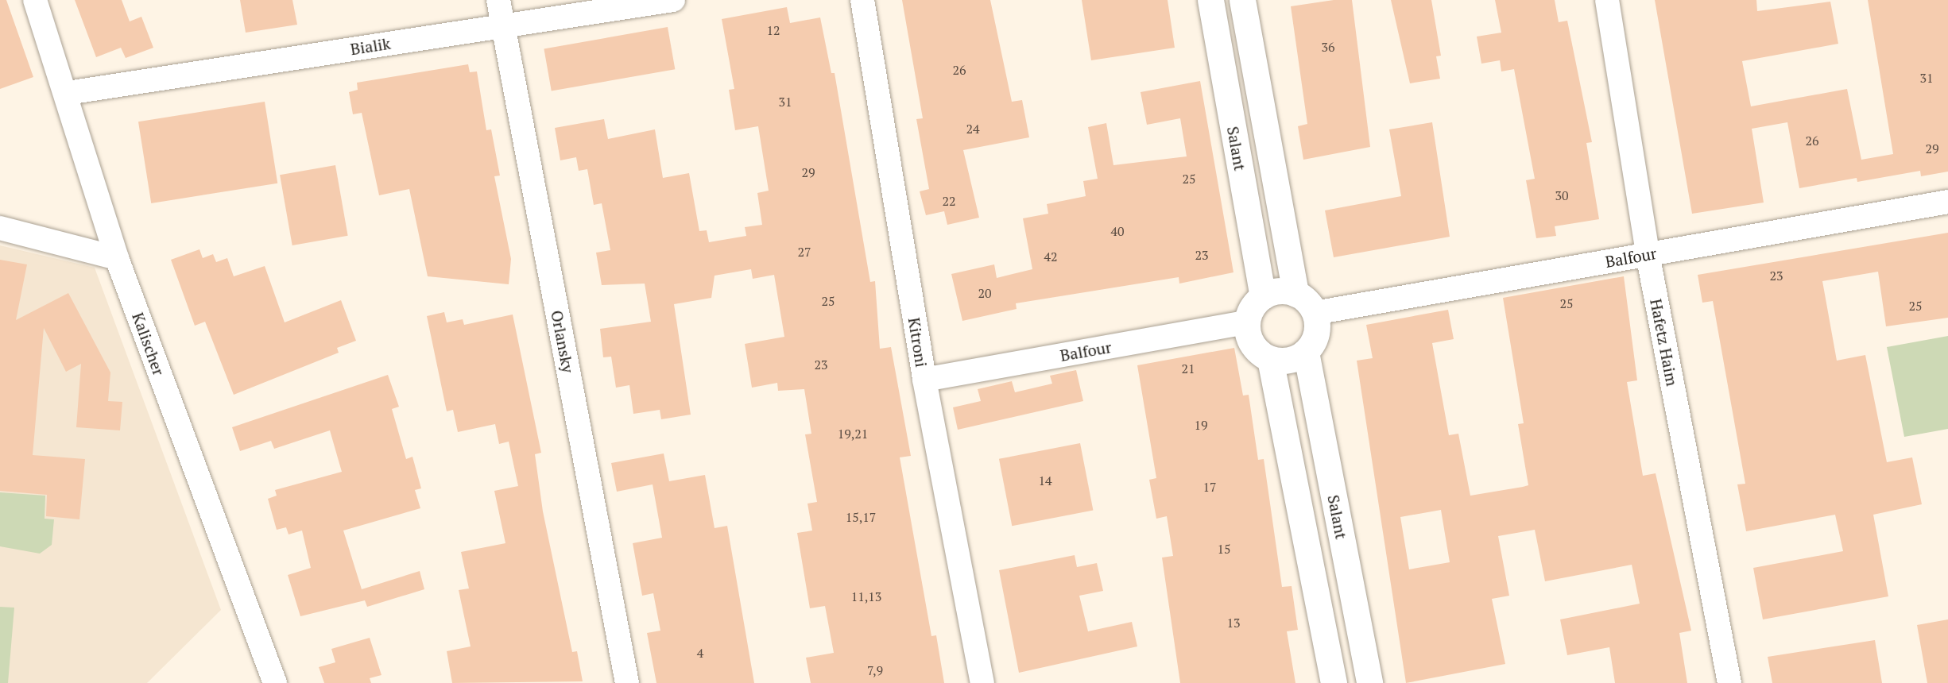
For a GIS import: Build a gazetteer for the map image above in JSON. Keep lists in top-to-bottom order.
{
  "streets": {
    "street": [
      "Bialik",
      "Salant",
      "Balfour",
      "Orlansky",
      "Kitroni",
      "Hafetz Haim",
      "Kalischer"
    ]
  },
  "crossings": [
    ["Bialik", "Orlansky"],
    ["Bialik", "Kalischer"],
    ["Salant", "Balfour"],
    ["Balfour", "Kitroni"],
    ["Balfour", "Hafetz Haim"]
  ],
  "house_numbers": [
    "12",
    "36",
    "26",
    "31",
    "31",
    "24",
    "26",
    "29",
    "29",
    "25",
    "30",
    "22",
    "40",
    "27",
    "23",
    "42",
    "23",
    "20",
    "25",
    "25",
    "25",
    "23",
    "21",
    "19",
    "19,21",
    "14",
    "17",
    "15,17",
    "15",
    "11,13",
    "13",
    "4",
    "7,9"
  ]
}
